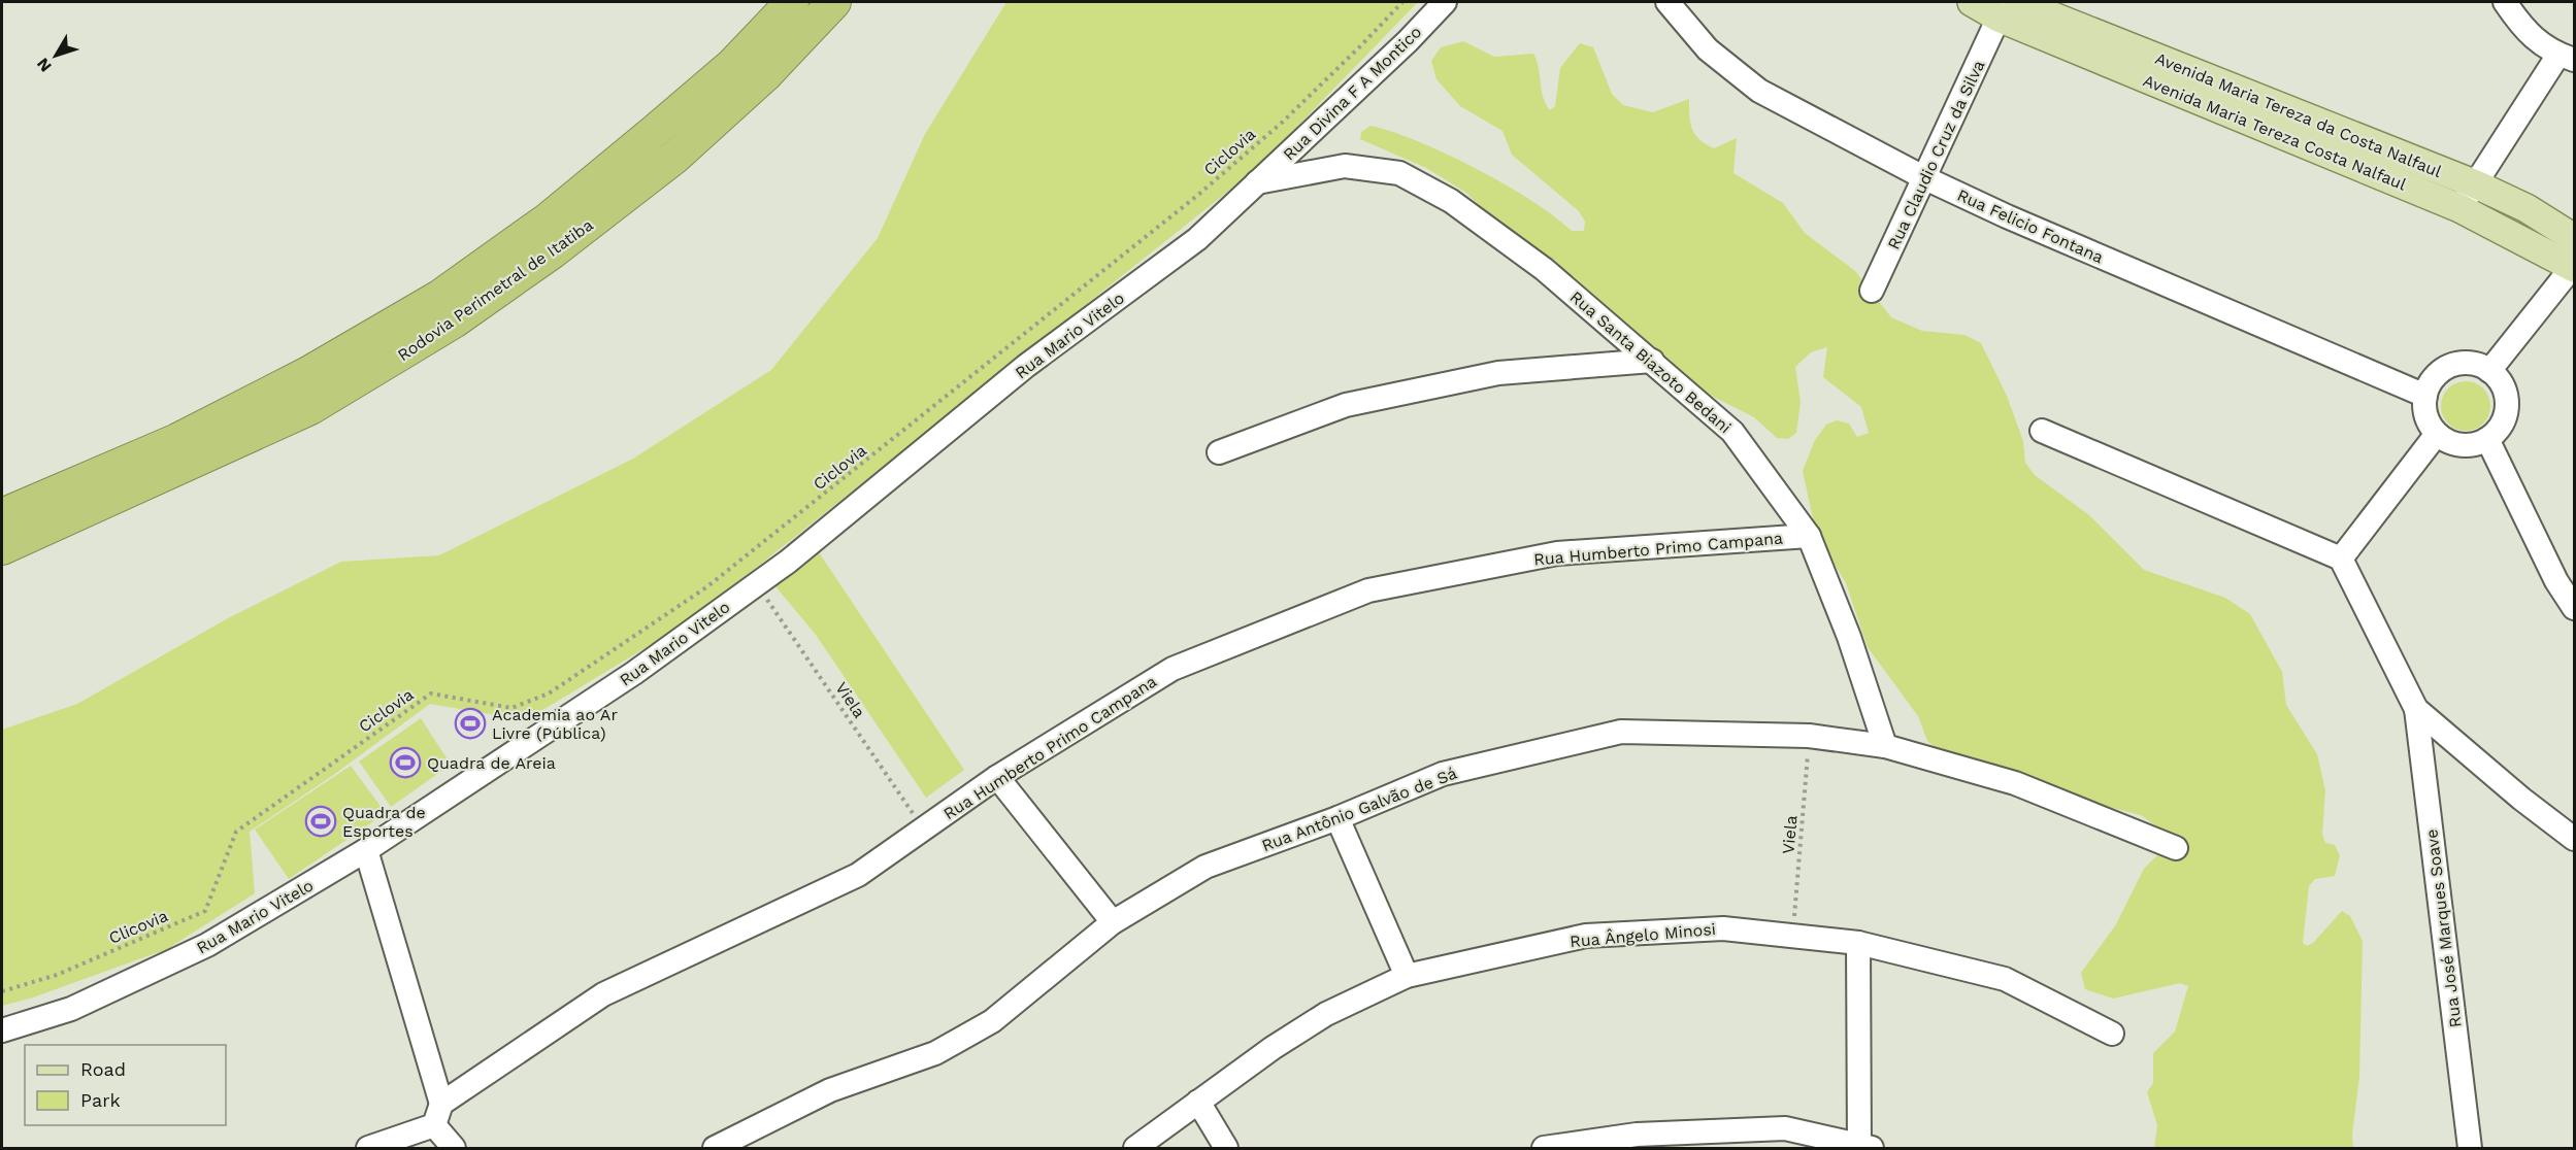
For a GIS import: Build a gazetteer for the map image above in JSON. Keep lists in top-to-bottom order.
{
  "streets": {
    "highway": ["Rodovia Perimetral de Itatiba"],
    "main road": ["Avenida Maria Tereza da Costa Nalfaul", "Avenida Maria Tereza Costa Nalfaul"],
    "street": [
      "Rua Divina F A Montico",
      "Rua Claudio Cruz da Silva",
      "Rua Felicio Fontana",
      "Rua Mario Vitelo",
      "Rua Santa Biazoto Bedani",
      "Rua Humberto Primo Campana",
      "Rua Antônio Galvão de Sá",
      "Rua José Marques Soave",
      "Rua Ângelo Minosi"
    ],
    "path": ["Ciclovia", "Viela", "Clicovia"]
  },
  "crossings": [
    ["Rua Divina F A Montico", "Rua Mario Vitelo"],
    ["Rua Divina F A Montico", "Rua Santa Biazoto Bedani"],
    ["Avenida Maria Tereza da Costa Nalfaul", "Avenida Maria Tereza Costa Nalfaul"],
    ["Avenida Maria Tereza da Costa Nalfaul", "Rua Claudio Cruz da Silva"],
    ["Avenida Maria Tereza Costa Nalfaul", "Rua Claudio Cruz da Silva"],
    ["Ciclovia", "Clicovia"],
    ["Rua Claudio Cruz da Silva", "Rua Felicio Fontana"],
    ["Rua Mario Vitelo", "Rua Santa Biazoto Bedani"],
    ["Rua Mario Vitelo", "Viela"],
    ["Rua Santa Biazoto Bedani", "Rua Humberto Primo Campana"],
    ["Rua Santa Biazoto Bedani", "Rua Antônio Galvão de Sá"],
    ["Rua Humberto Primo Campana", "Viela"],
    ["Viela", "Rua Antônio Galvão de Sá"],
    ["Viela", "Rua Ângelo Minosi"]
  ],
  "places": {
    "sports": ["Academia ao Ar Livre (Pública)", "Quadra de Areia", "Quadra de Esportes"]
  },
  "legend": ["Road", "Park"],
  "north": "bottom left"
}
